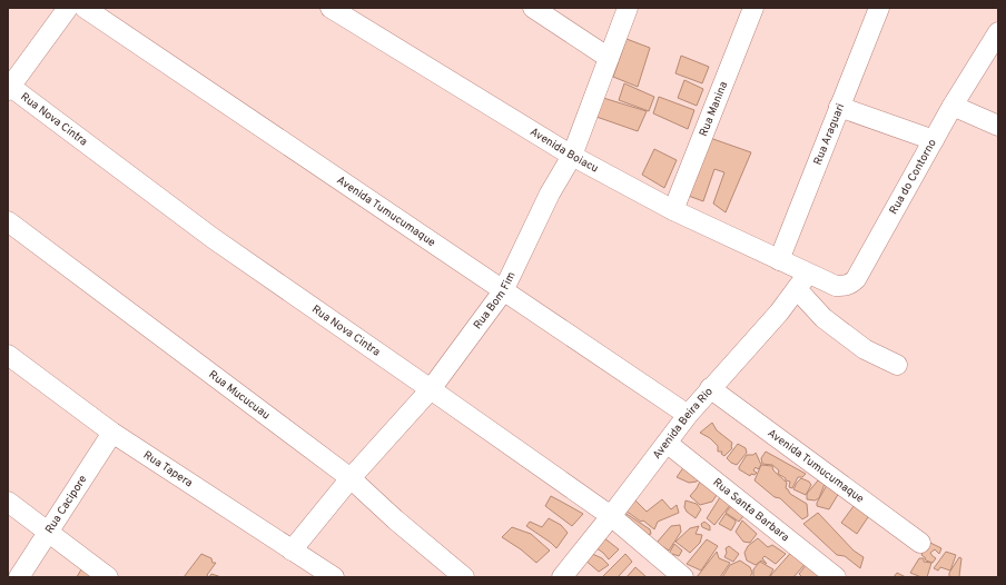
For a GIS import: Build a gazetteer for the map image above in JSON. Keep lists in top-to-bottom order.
{
  "streets": {
    "street": [
      "Rua Manina",
      "Rua Nova Cintra",
      "Rua Araguari",
      "Avenida Boiacu",
      "Rua do Contorno",
      "Avenida Tumucumaque",
      "Rua Bom Fim",
      "Rua Mucucuau",
      "Avenida Beira Rio",
      "Rua Tapera",
      "Rua Cacipore",
      "Rua Santa Barbara"
    ]
  },
  "crossings": [
    ["Rua Manina", "Avenida Boiacu"],
    ["Rua Nova Cintra", "Rua Bom Fim"],
    ["Rua Nova Cintra", "Avenida Beira Rio"],
    ["Rua Araguari", "Avenida Boiacu"],
    ["Avenida Boiacu", "Rua do Contorno"],
    ["Avenida Boiacu", "Rua Bom Fim"],
    ["Avenida Boiacu", "Avenida Beira Rio"],
    ["Rua do Contorno", "Avenida Beira Rio"],
    ["Avenida Tumucumaque", "Rua Bom Fim"],
    ["Avenida Tumucumaque", "Avenida Beira Rio"],
    ["Rua Bom Fim", "Rua Mucucuau"],
    ["Rua Bom Fim", "Rua Tapera"],
    ["Avenida Beira Rio", "Rua Santa Barbara"],
    ["Rua Tapera", "Rua Cacipore"]
  ]
}
